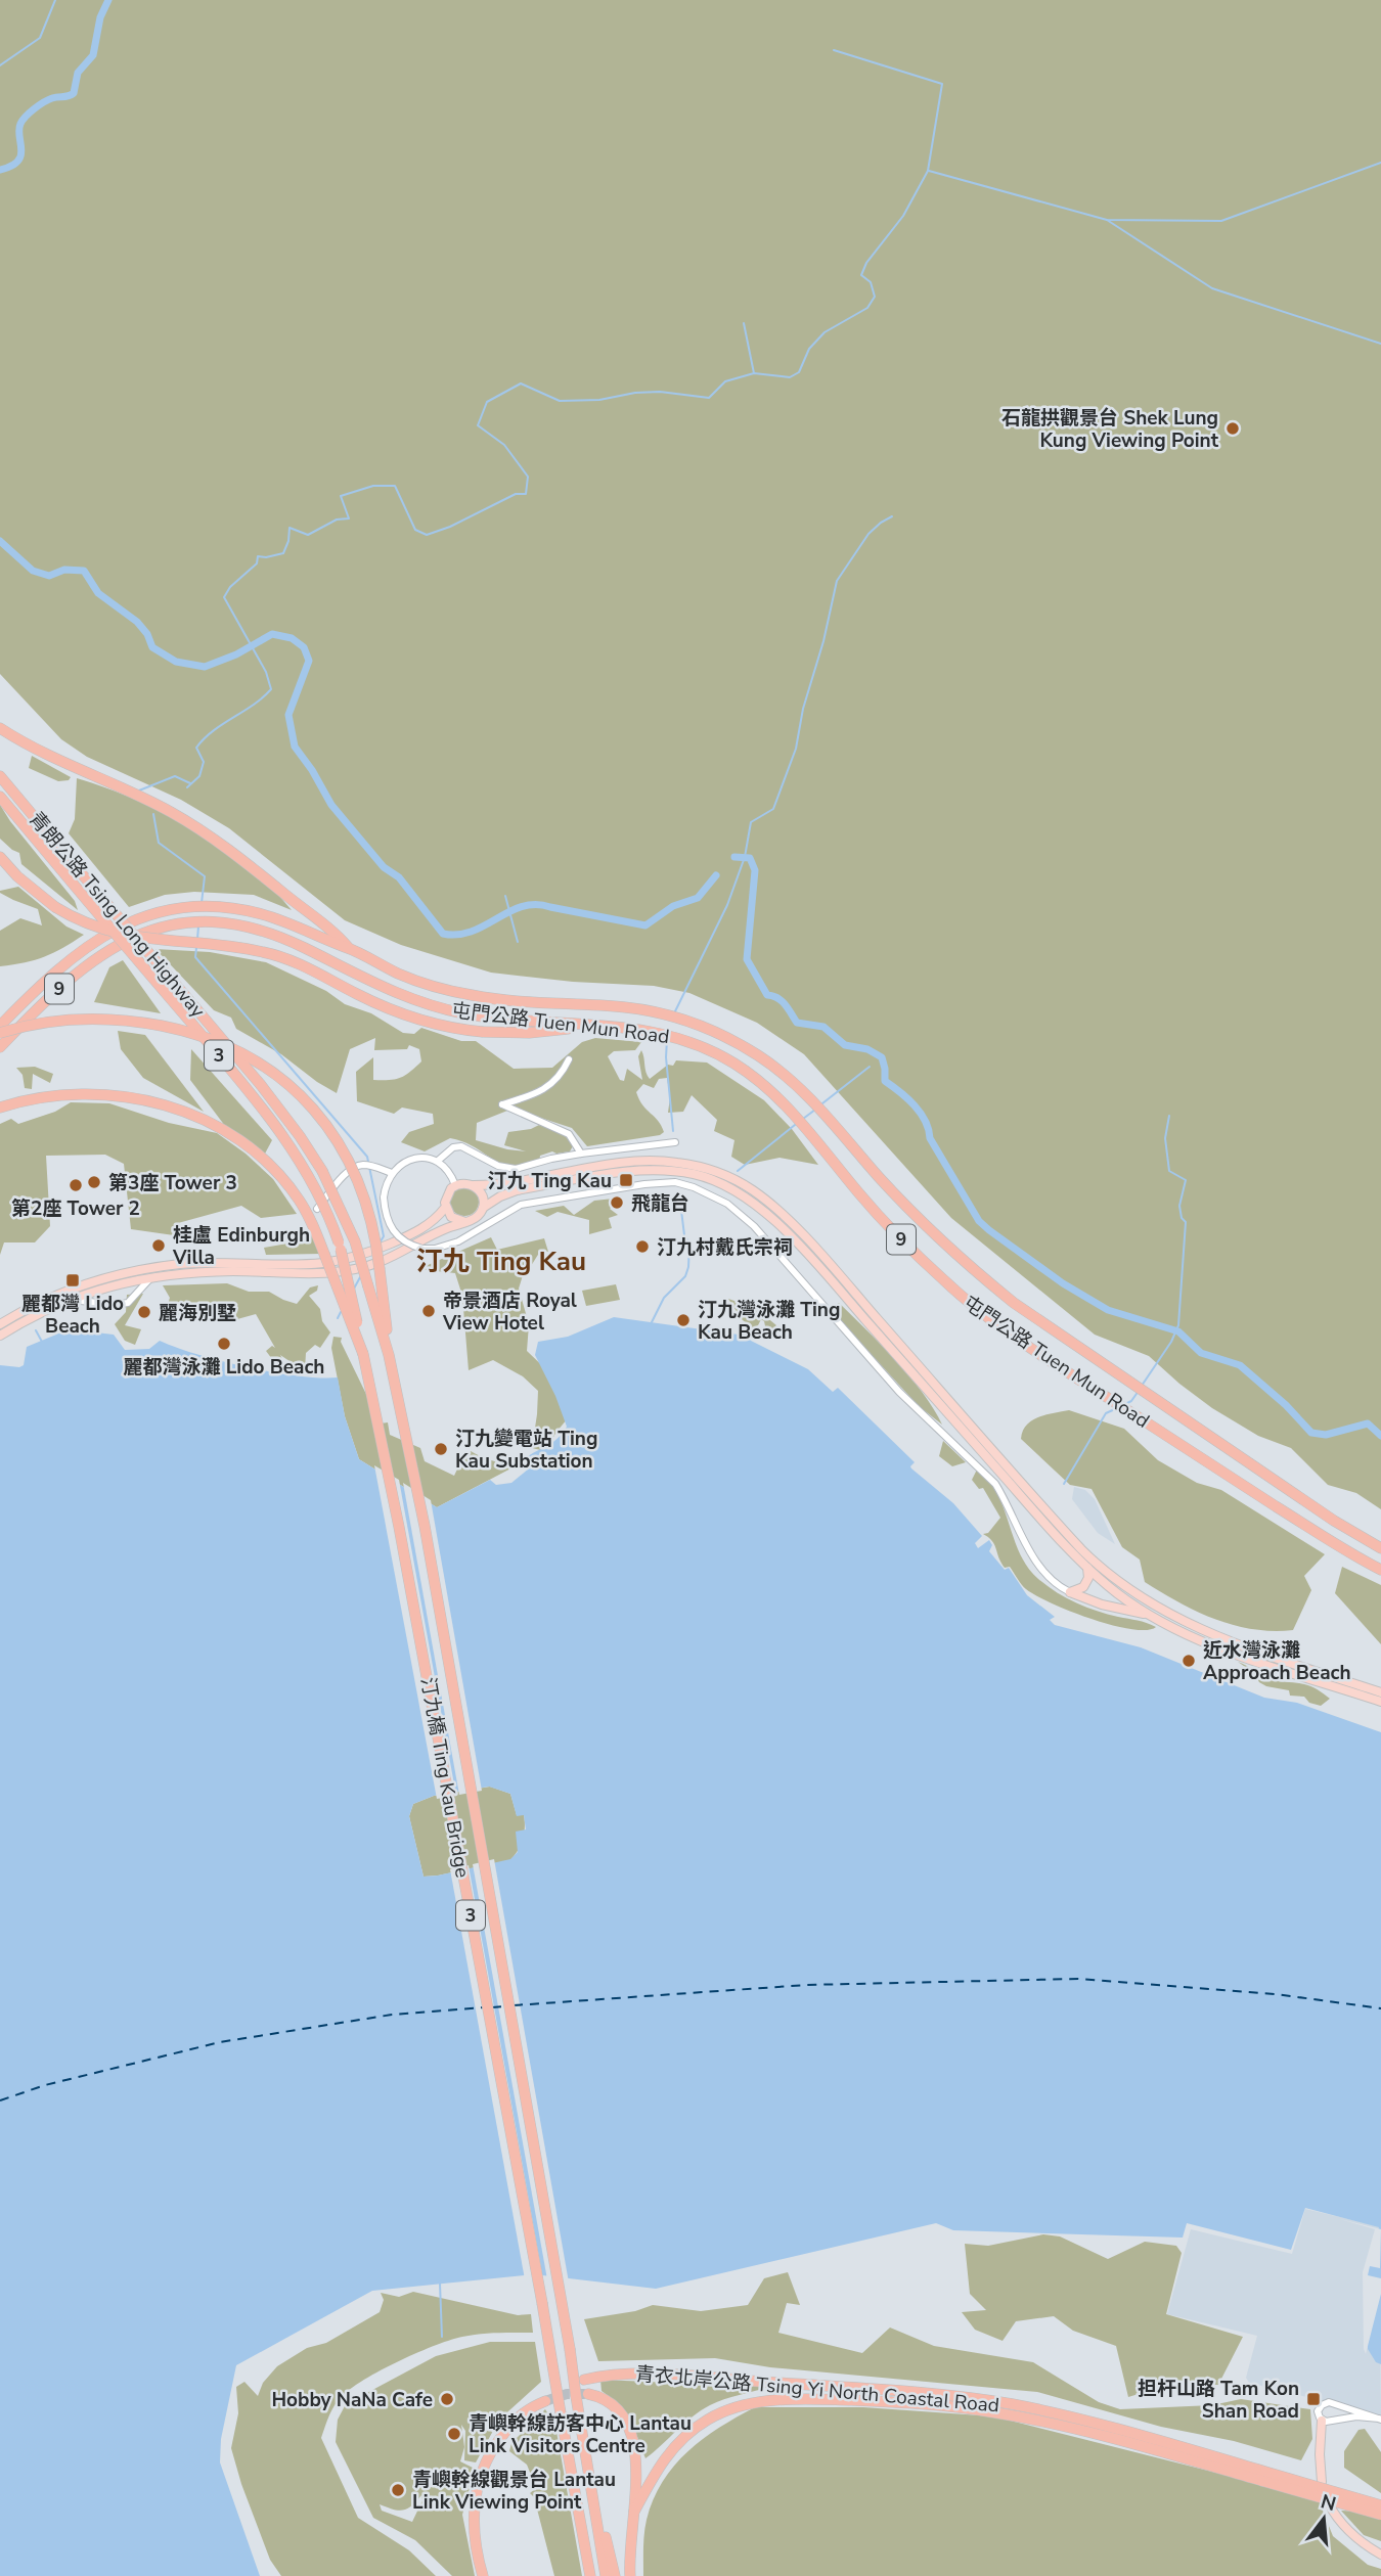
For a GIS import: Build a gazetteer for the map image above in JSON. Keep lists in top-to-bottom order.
{
  "streets": {
    "highway": [
      "青朗公路 Tsing Long Highway",
      "9",
      "屯門公路 Tuen Mun Road",
      "3",
      "汀九橋 Ting Kau Bridge",
      "青衣北岸公路 Tsing Yi North Coastal Road"
    ]
  },
  "crossings": [
    ["青朗公路 Tsing Long Highway", "汀九橋 Ting Kau Bridge"],
    ["3", "汀九橋 Ting Kau Bridge"]
  ],
  "districts": ["汀九 Ting Kau"],
  "places": {
    "other": [
      "石龍拱觀景台 Shek Lung Kung Viewing Point",
      "第3座 Tower 3",
      "第2座 Tower 2",
      "飛龍台",
      "桂盧 Edinburgh Villa",
      "汀九村戴氏宗祠",
      "帝景酒店 Royal View Hotel",
      "麗海別墅",
      "汀九灣泳灘 Ting Kau Beach",
      "麗都灣泳灘 Lido Beach",
      "汀九變電站 Ting Kau Substation",
      "近水灣泳灘 Approach Beach",
      "Hobby NaNa Cafe",
      "青嶼幹線訪客中心 Lantau Link Visitors Centre",
      "青嶼幹線觀景台 Lantau Link Viewing Point"
    ],
    "transit": ["汀九 Ting Kau", "麗都灣 Lido Beach", "担杆山路 Tam Kon Shan Road"]
  },
  "north": "top"
}
